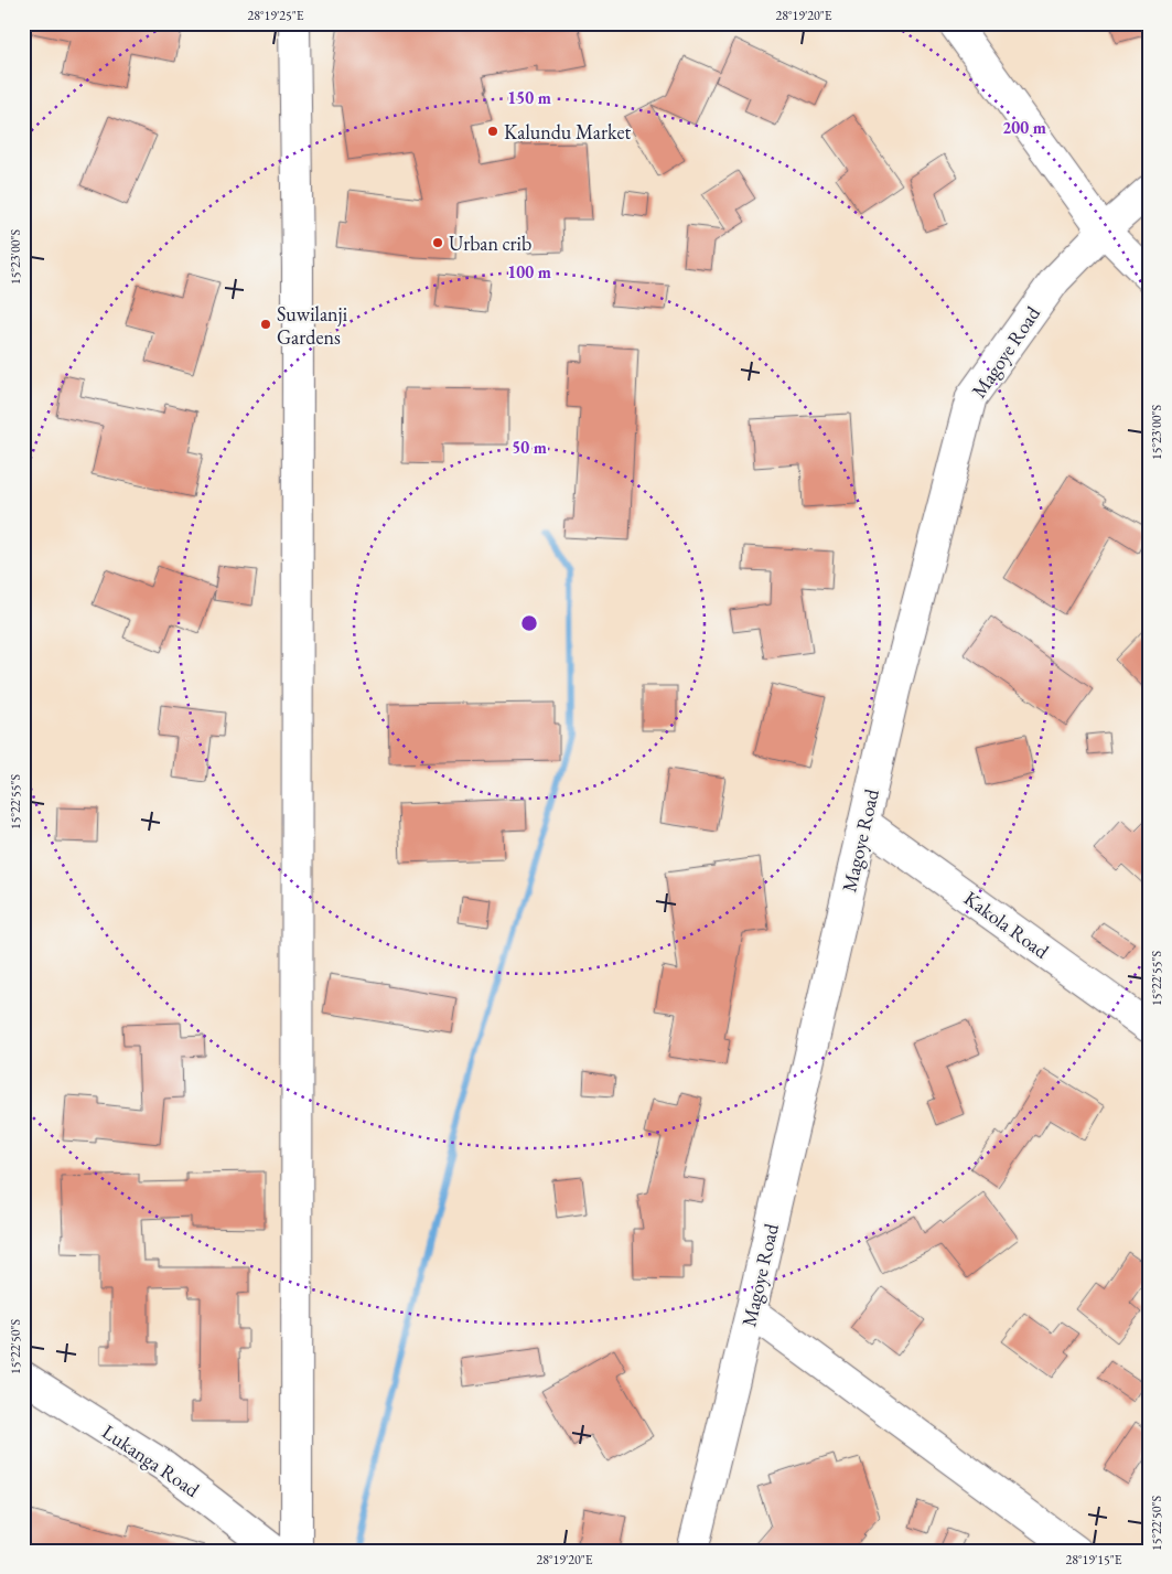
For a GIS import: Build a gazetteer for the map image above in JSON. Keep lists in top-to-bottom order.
{
  "streets": {
    "street": ["Magoye Road", "Kakola Road", "Lukanga Road"]
  },
  "crossings": [
    ["Magoye Road", "Kakola Road"]
  ],
  "places": ["Kalundu Market", "Urban crib", "Suwilanji Gardens"],
  "coordinates": [
    "28°19'25\"E",
    "28°19'20\"E",
    "15°23'00\"S",
    "15°22'55\"S",
    "15°22'50\"S",
    "28°19'15\"E"
  ],
  "rings": [
    "150 m",
    "200 m",
    "100 m",
    "50 m"
  ]
}
